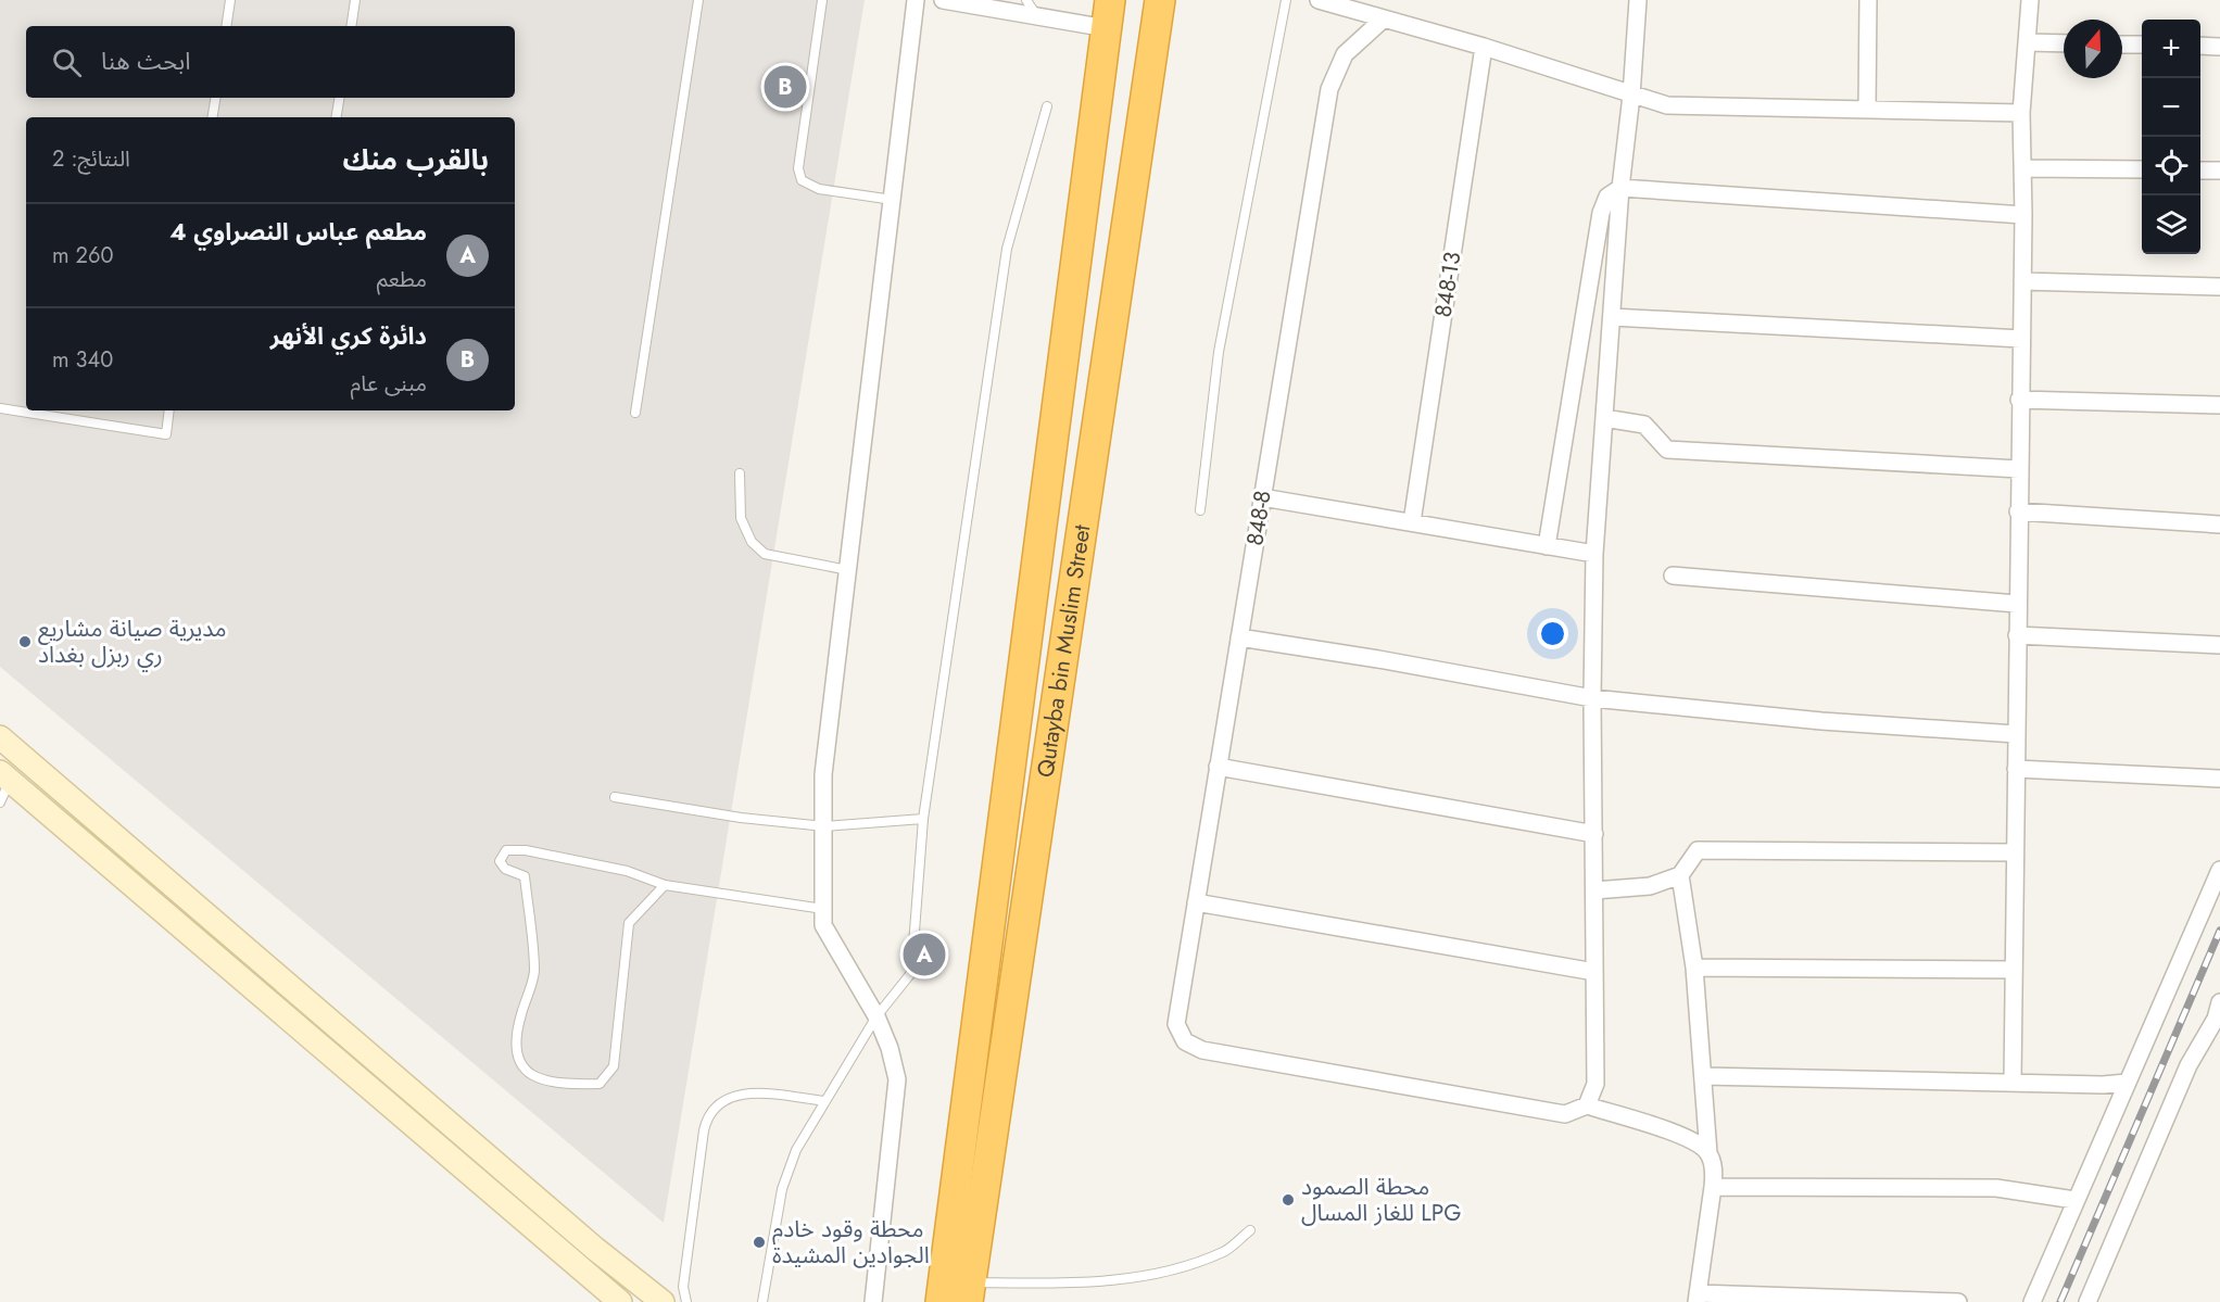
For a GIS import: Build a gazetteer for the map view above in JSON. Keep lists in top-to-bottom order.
{
  "streets": {
    "highway": ["Qutayba bin Muslim Street"],
    "street": ["848-13", "848-8"]
  },
  "places": ["مديرية صيانة مشاريع ري ربزل بغداد", "محطة الصمود للغاز المسال LPG", "محطة وقود خادم الجوادين المشيدة"],
  "north": "top",
  "page": {
    "map_buttons": ["+", "−"],
    "search": "ابحث هنا",
    "pins": ["B", "A"],
    "heading": ["بالقرب منك", "النتائج: 2"],
    "list": [
      {
        "mark": "A",
        "name": "مطعم عباس النصراوي 4",
        "note": "مطعم",
        "value": "260 m"
      },
      {
        "mark": "B",
        "name": "دائرة كري الأنهر",
        "note": "مبنى عام",
        "value": "340 m"
      }
    ]
  }
}
